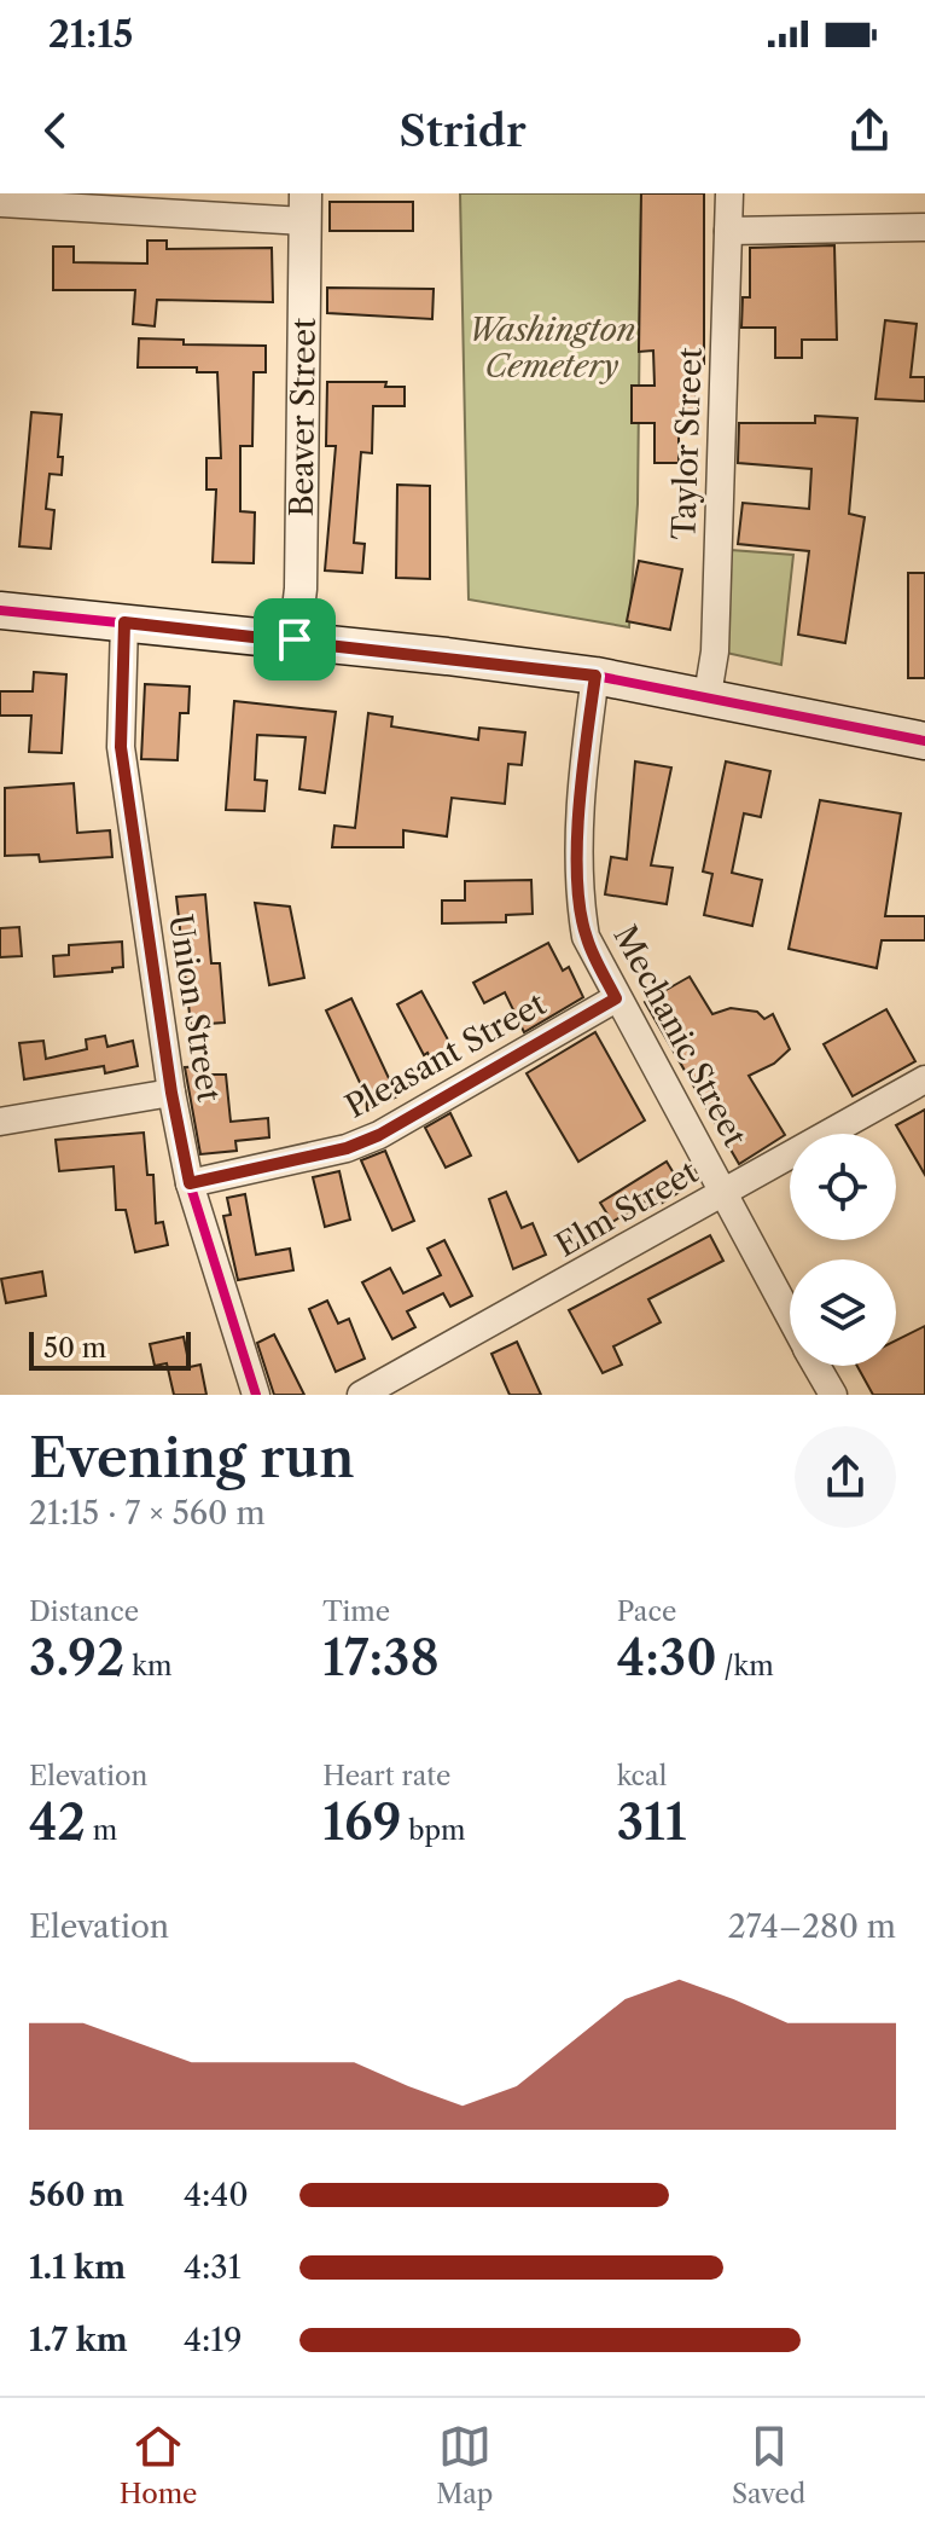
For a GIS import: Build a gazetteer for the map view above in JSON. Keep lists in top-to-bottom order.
{
  "streets": {
    "street": [
      "Beaver Street",
      "Taylor Street",
      "Union Street",
      "Mechanic Street",
      "Pleasant Street",
      "Elm Street"
    ]
  },
  "crossings": [
    ["Union Street", "Pleasant Street"],
    ["Mechanic Street", "Pleasant Street"],
    ["Mechanic Street", "Elm Street"]
  ],
  "parks": ["Washington Cemetery"],
  "scale_bar": "50 m",
  "page": {
    "status": "21:15",
    "header": "Stridr",
    "scale": "50 m",
    "heading": ["Evening run", "21:15 · 7 × 560 m"],
    "stats": [
      ["Distance", "3.92 km"],
      ["Time", "17:38"],
      ["Pace", "4:30 /km"],
      ["Elevation", "42 m"],
      ["Heart rate", "169 bpm"],
      ["kcal", "311"]
    ],
    "chart": ["Elevation", "274–280 m"],
    "list": [
      {
        "name": "560 m",
        "note": "4:40"
      },
      {
        "name": "1.1 km",
        "note": "4:31"
      },
      {
        "name": "1.7 km",
        "note": "4:19"
      }
    ],
    "tabs": ["Home", "Map", "Saved"]
  }
}
